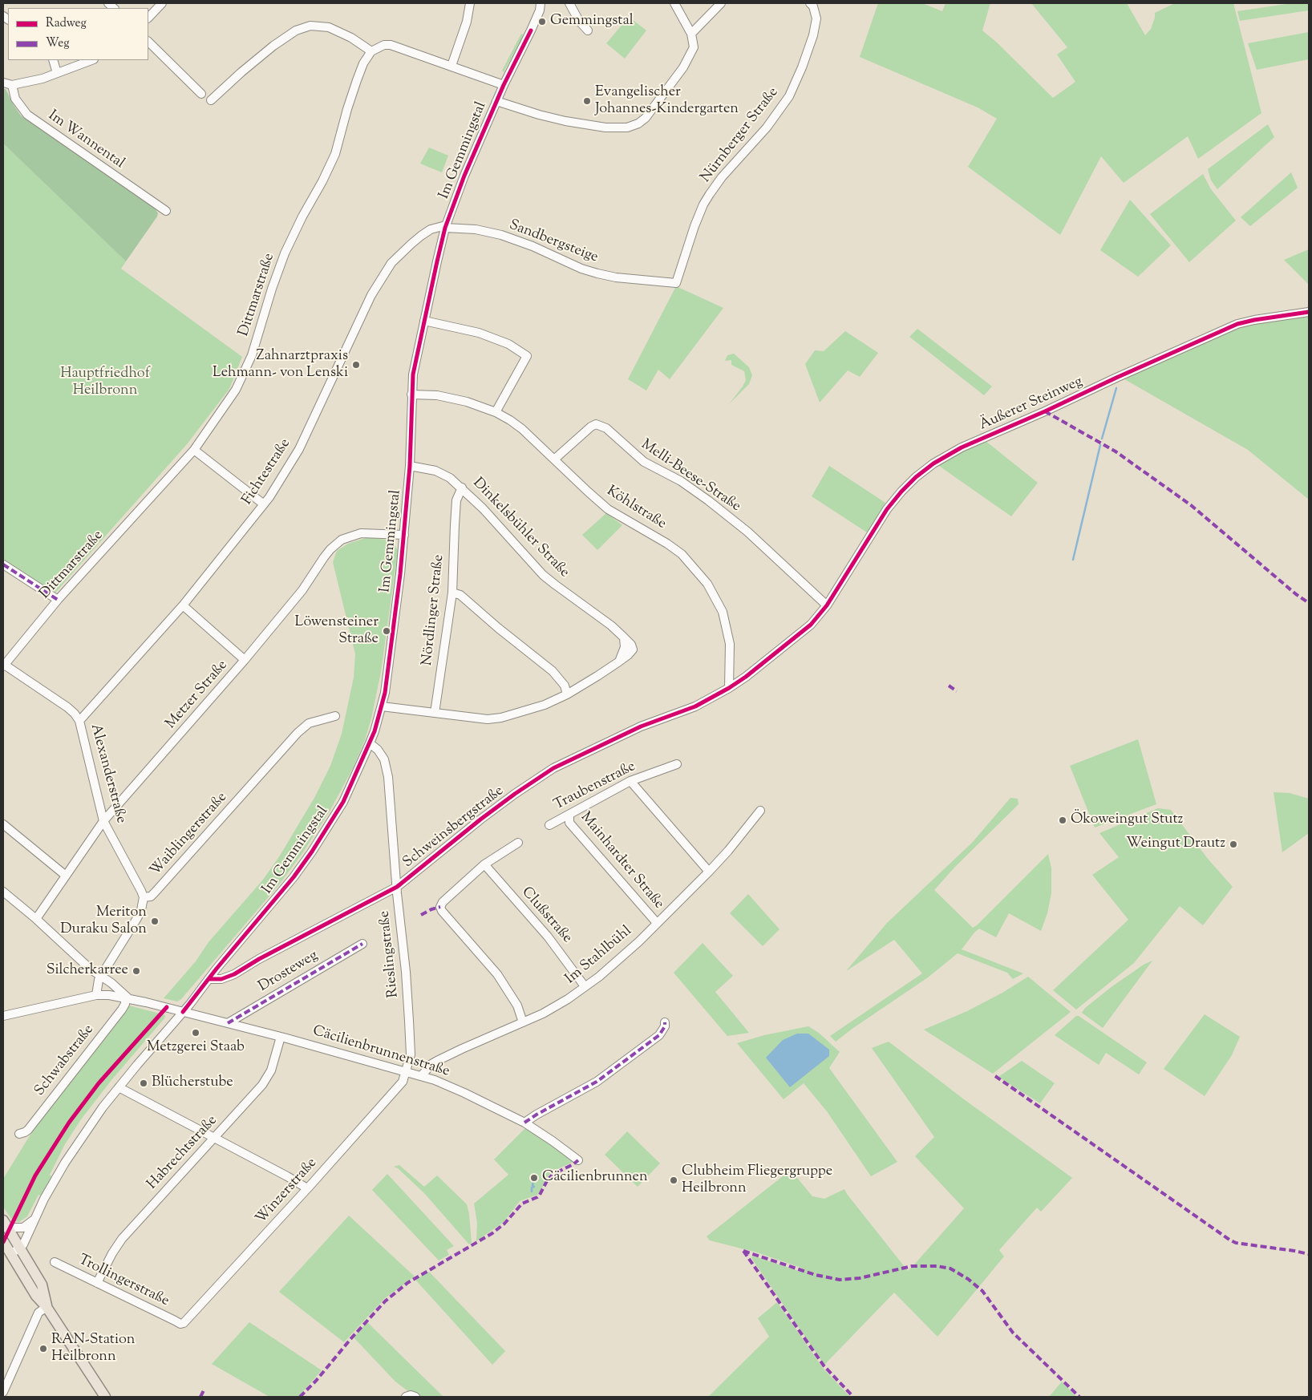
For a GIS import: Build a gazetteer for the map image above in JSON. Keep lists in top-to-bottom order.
{
  "streets": {
    "street": [
      "Nürnberger Straße",
      "Im Wannental",
      "Im Gemmingstal",
      "Sandbergsteige",
      "Dittmarstraße",
      "Äußerer Steinweg",
      "Fichtestraße",
      "Melli-Beese-Straße",
      "Köhlstraße",
      "Dinkelsbühler Straße",
      "Nördlinger Straße",
      "Metzer Straße",
      "Alexanderstraße",
      "Traubenstraße",
      "Schweinsbergstraße",
      "Waiblingerstraße",
      "Mainhardter Straße",
      "Clußstraße",
      "Rieslingstraße",
      "Im Stahlbühl",
      "Drosteweg",
      "Cäcilienbrunnenstraße",
      "Schwabstraße",
      "Habrechtstraße",
      "Winzerstraße",
      "Trollingerstraße"
    ]
  },
  "crossings": [
    ["Nürnberger Straße", "Sandbergsteige"],
    ["Im Gemmingstal", "Sandbergsteige"],
    ["Im Gemmingstal", "Fichtestraße"],
    ["Im Gemmingstal", "Köhlstraße"],
    ["Im Gemmingstal", "Dinkelsbühler Straße"],
    ["Im Gemmingstal", "Metzer Straße"],
    ["Im Gemmingstal", "Schweinsbergstraße"],
    ["Im Gemmingstal", "Rieslingstraße"],
    ["Im Gemmingstal", "Cäcilienbrunnenstraße"],
    ["Sandbergsteige", "Fichtestraße"],
    ["Dittmarstraße", "Alexanderstraße"],
    ["Äußerer Steinweg", "Melli-Beese-Straße"],
    ["Äußerer Steinweg", "Schweinsbergstraße"],
    ["Fichtestraße", "Alexanderstraße"],
    ["Melli-Beese-Straße", "Köhlstraße"],
    ["Melli-Beese-Straße", "Schweinsbergstraße"],
    ["Köhlstraße", "Schweinsbergstraße"],
    ["Dinkelsbühler Straße", "Nördlinger Straße"],
    ["Metzer Straße", "Alexanderstraße"],
    ["Alexanderstraße", "Waiblingerstraße"],
    ["Traubenstraße", "Mainhardter Straße"],
    ["Schweinsbergstraße", "Rieslingstraße"],
    ["Mainhardter Straße", "Im Stahlbühl"],
    ["Clußstraße", "Im Stahlbühl"],
    ["Rieslingstraße", "Cäcilienbrunnenstraße"],
    ["Rieslingstraße", "Winzerstraße"],
    ["Im Stahlbühl", "Cäcilienbrunnenstraße"],
    ["Drosteweg", "Cäcilienbrunnenstraße"],
    ["Cäcilienbrunnenstraße", "Schwabstraße"],
    ["Cäcilienbrunnenstraße", "Habrechtstraße"],
    ["Cäcilienbrunnenstraße", "Winzerstraße"],
    ["Habrechtstraße", "Trollingerstraße"],
    ["Winzerstraße", "Trollingerstraße"]
  ],
  "parks": ["Hauptfriedhof Heilbronn"],
  "places": [
    "Gemmingstal",
    "Evangelischer Johannes-Kindergarten",
    "Zahnarztpraxis Lehmann- von Lenski",
    "Löwensteiner Straße",
    "Ökoweingut Stutz",
    "Weingut Drautz",
    "Meriton Duraku Salon",
    "Silcherkarree",
    "Metzgerei Staab",
    "Blücherstube",
    "Cäcilienbrunnen",
    "Clubheim Fliegergruppe Heilbronn",
    "RAN-Station Heilbronn"
  ],
  "legend": ["Radweg", "Weg"]
}
